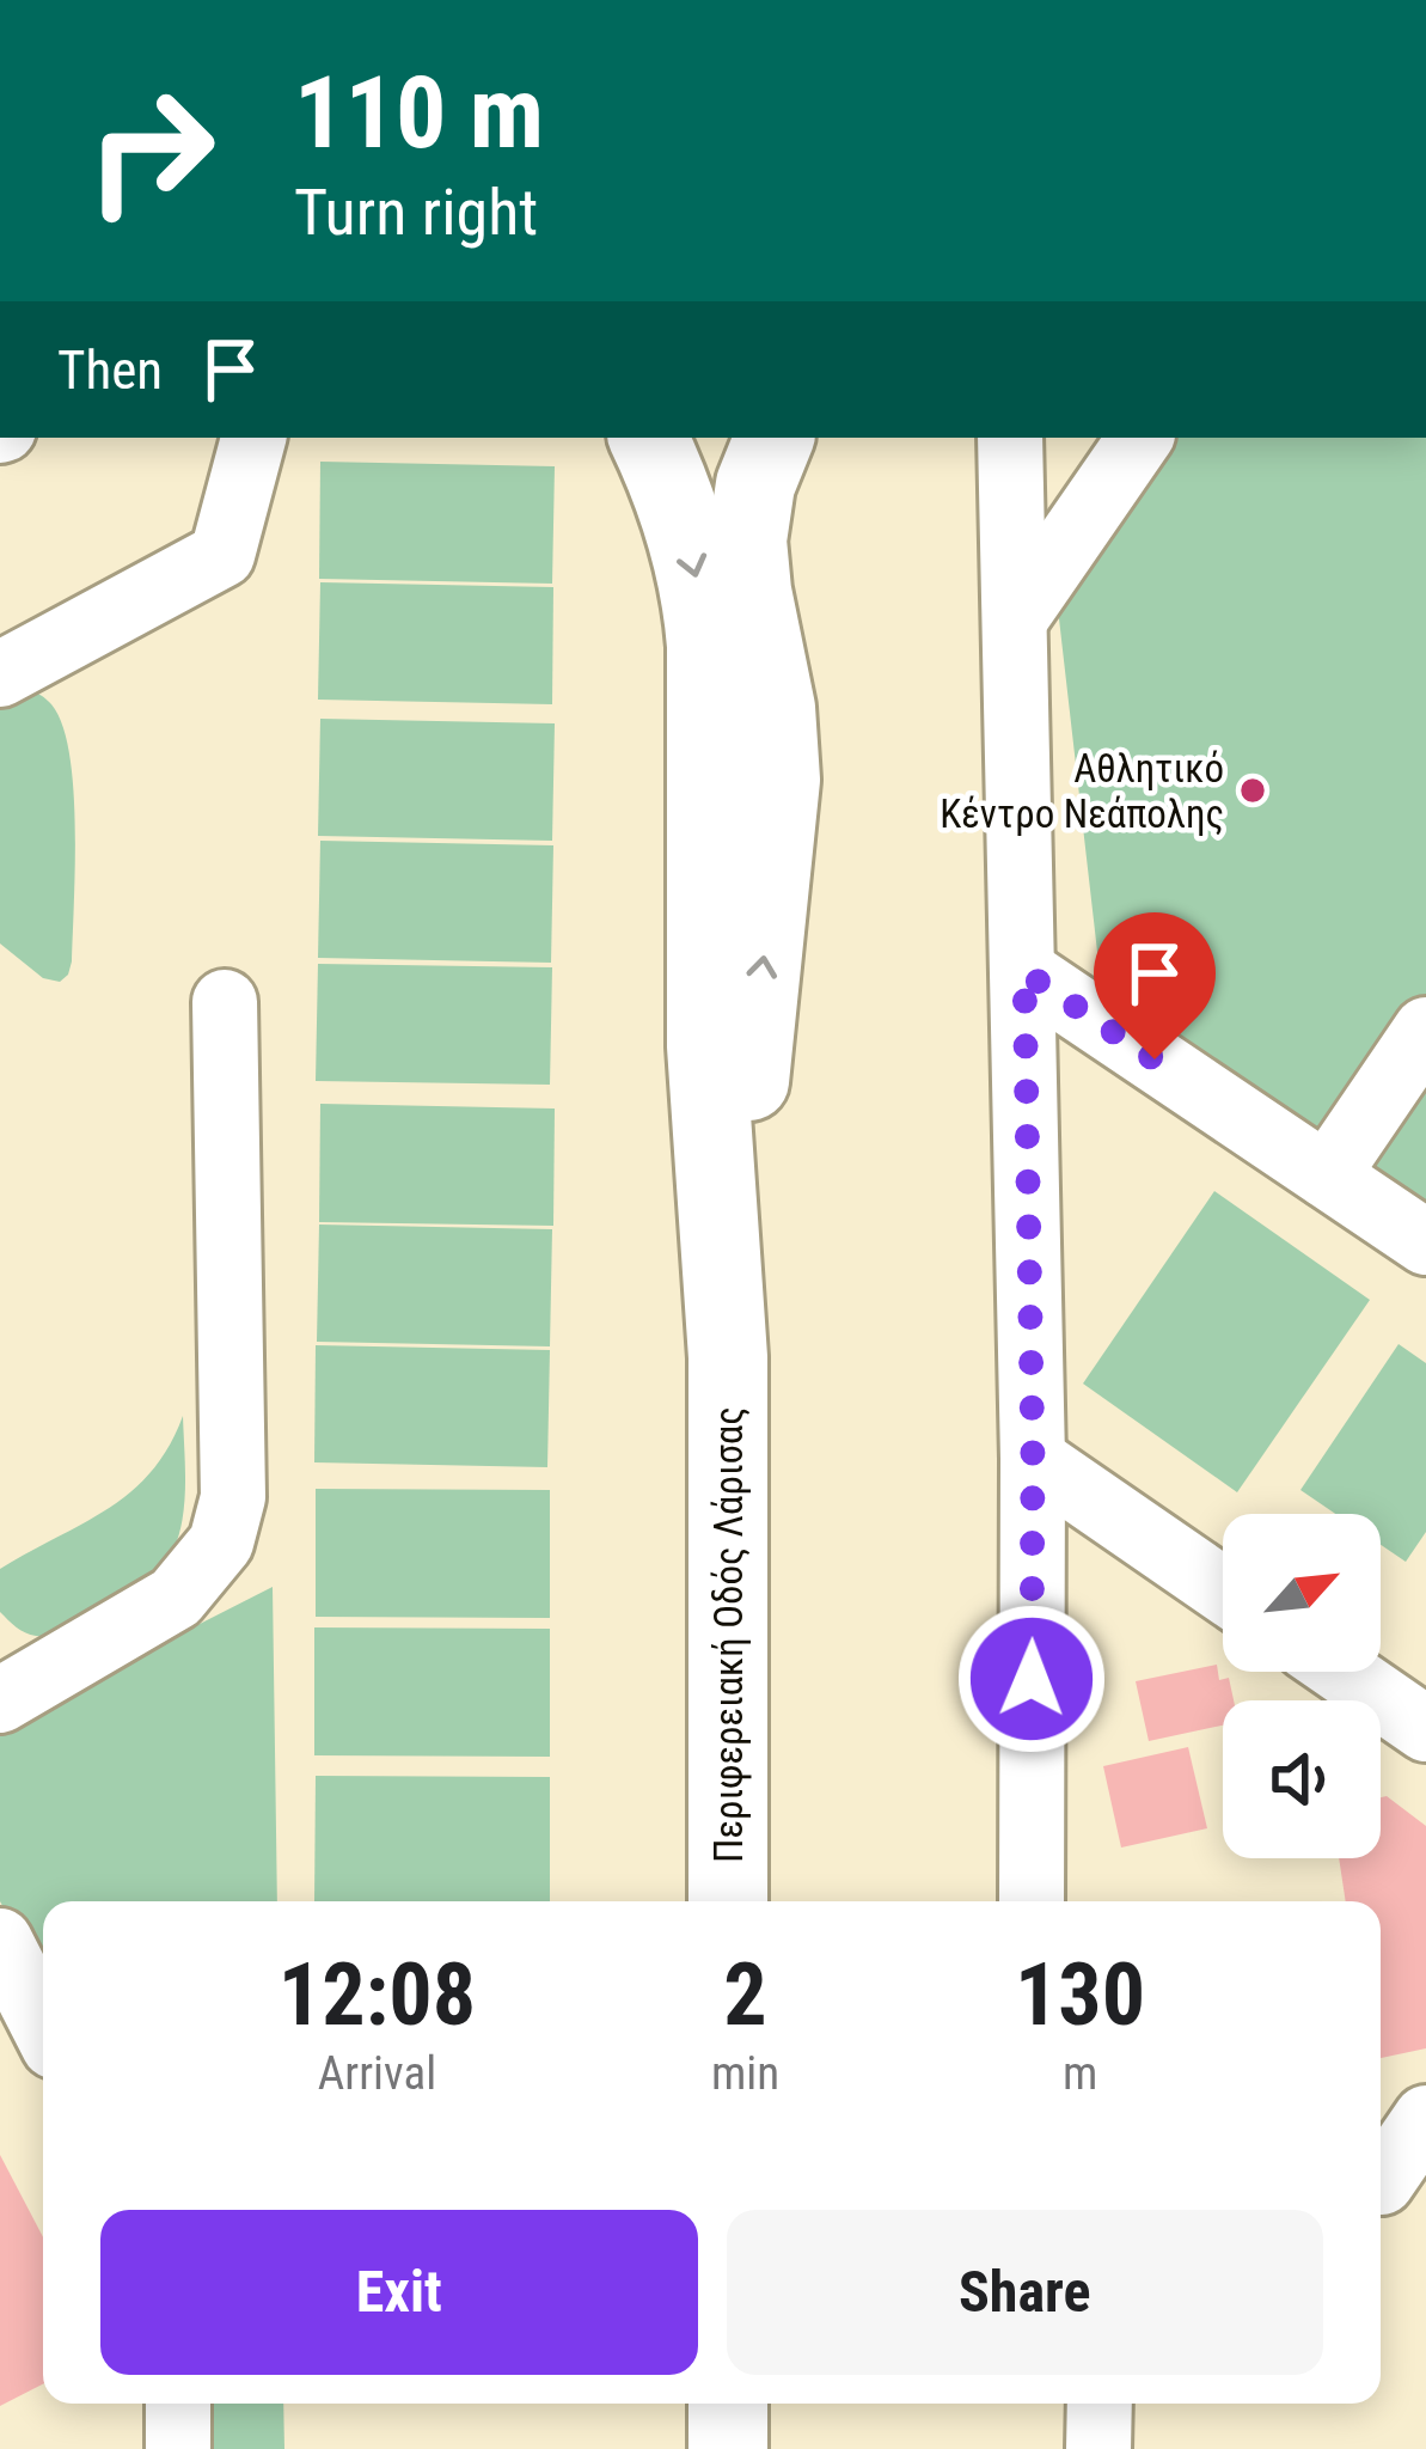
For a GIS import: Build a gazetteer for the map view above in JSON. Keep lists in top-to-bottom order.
{
  "streets": {
    "highway": ["Περιφερειακή Οδός Λάρισας"]
  },
  "places": ["Αθλητικό Κέντρο Νεάπολης"],
  "north": "top right",
  "page": {
    "turn": ["110 m", "Turn right"],
    "then": "Then",
    "eta": [
      "12:08",
      "Arrival",
      "2",
      "min",
      "130",
      "m"
    ],
    "buttons": ["Exit", "Share"]
  }
}
